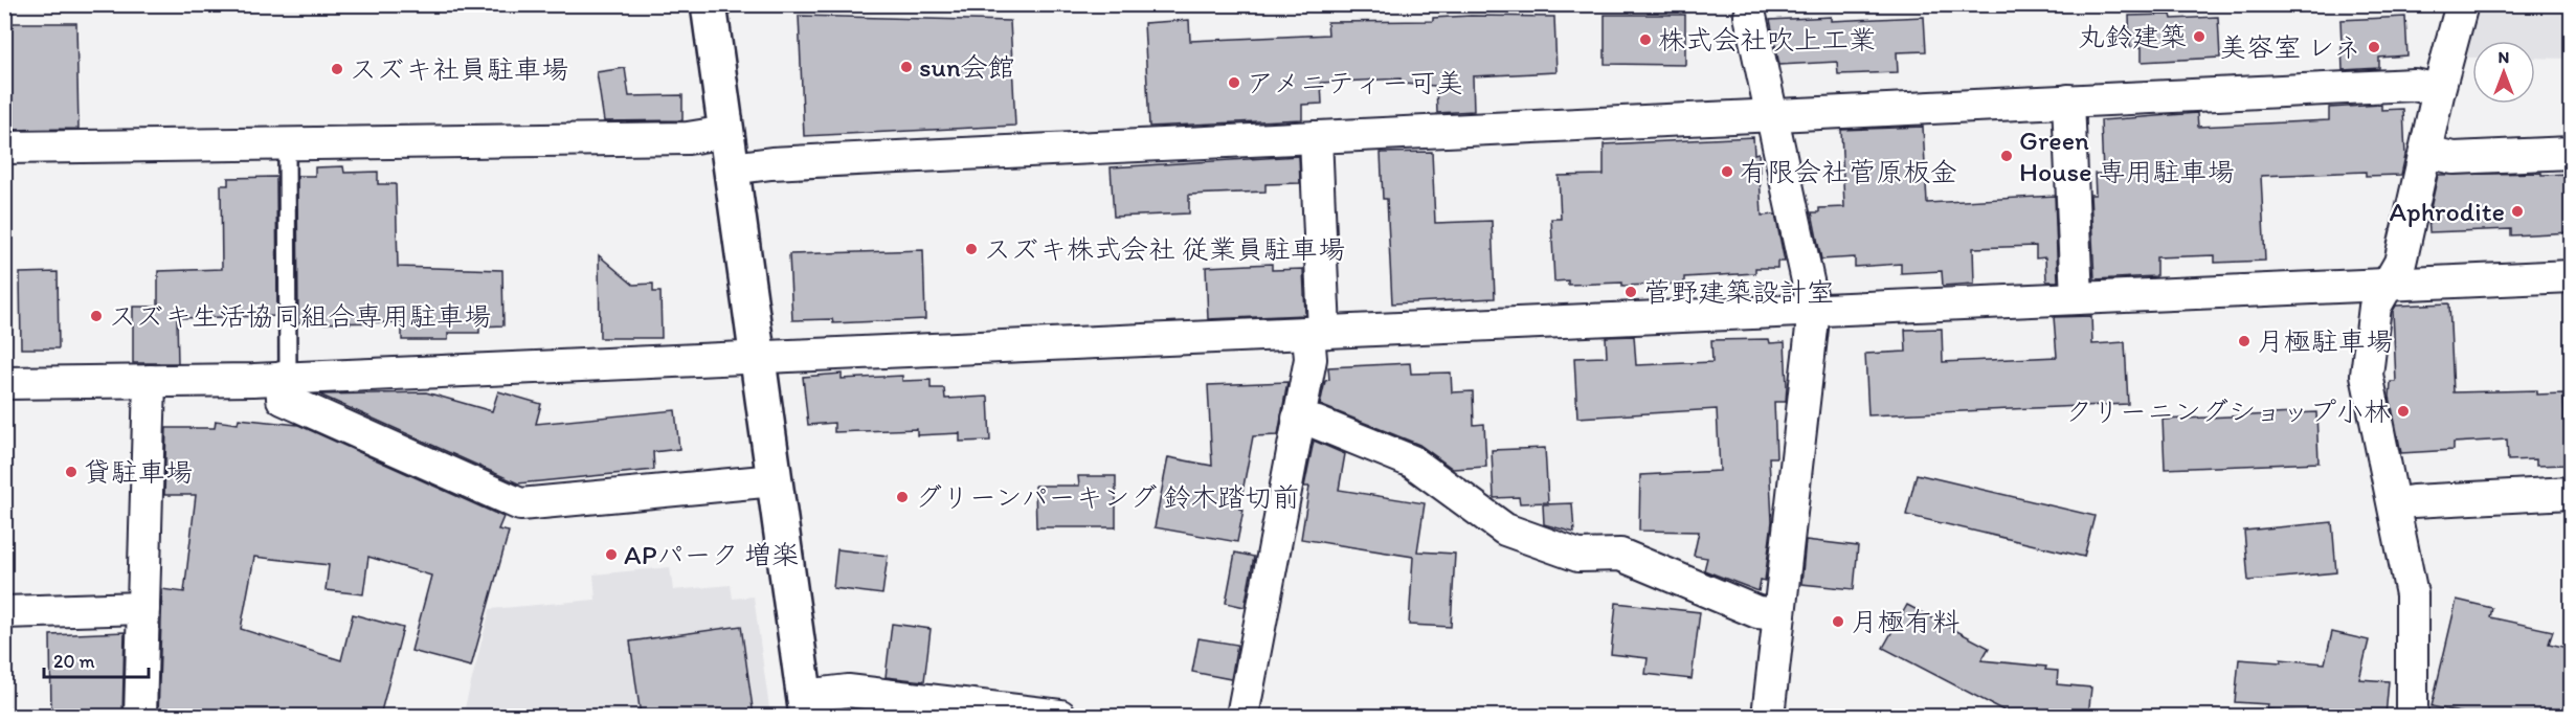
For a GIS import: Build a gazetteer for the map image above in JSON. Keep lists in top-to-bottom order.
{
  "places": [
    "丸鈴建築",
    "株式会社吹上工業",
    "美容室 レネ",
    "sun会館",
    "スズキ社員駐車場",
    "アメニティー可美",
    "Green House 専用駐車場",
    "有限会社菅原板金",
    "Aphrodite",
    "スズキ株式会社 従業員駐車場",
    "菅野建築設計室",
    "スズキ生活協同組合専用駐車場",
    "月極駐車場",
    "クリーニングショップ小林",
    "貸駐車場",
    "グリーンパーキング 鈴木踏切前",
    "APパーク 増楽",
    "月極有料"
  ],
  "scale_bar": "20 m",
  "north": "top"
}
